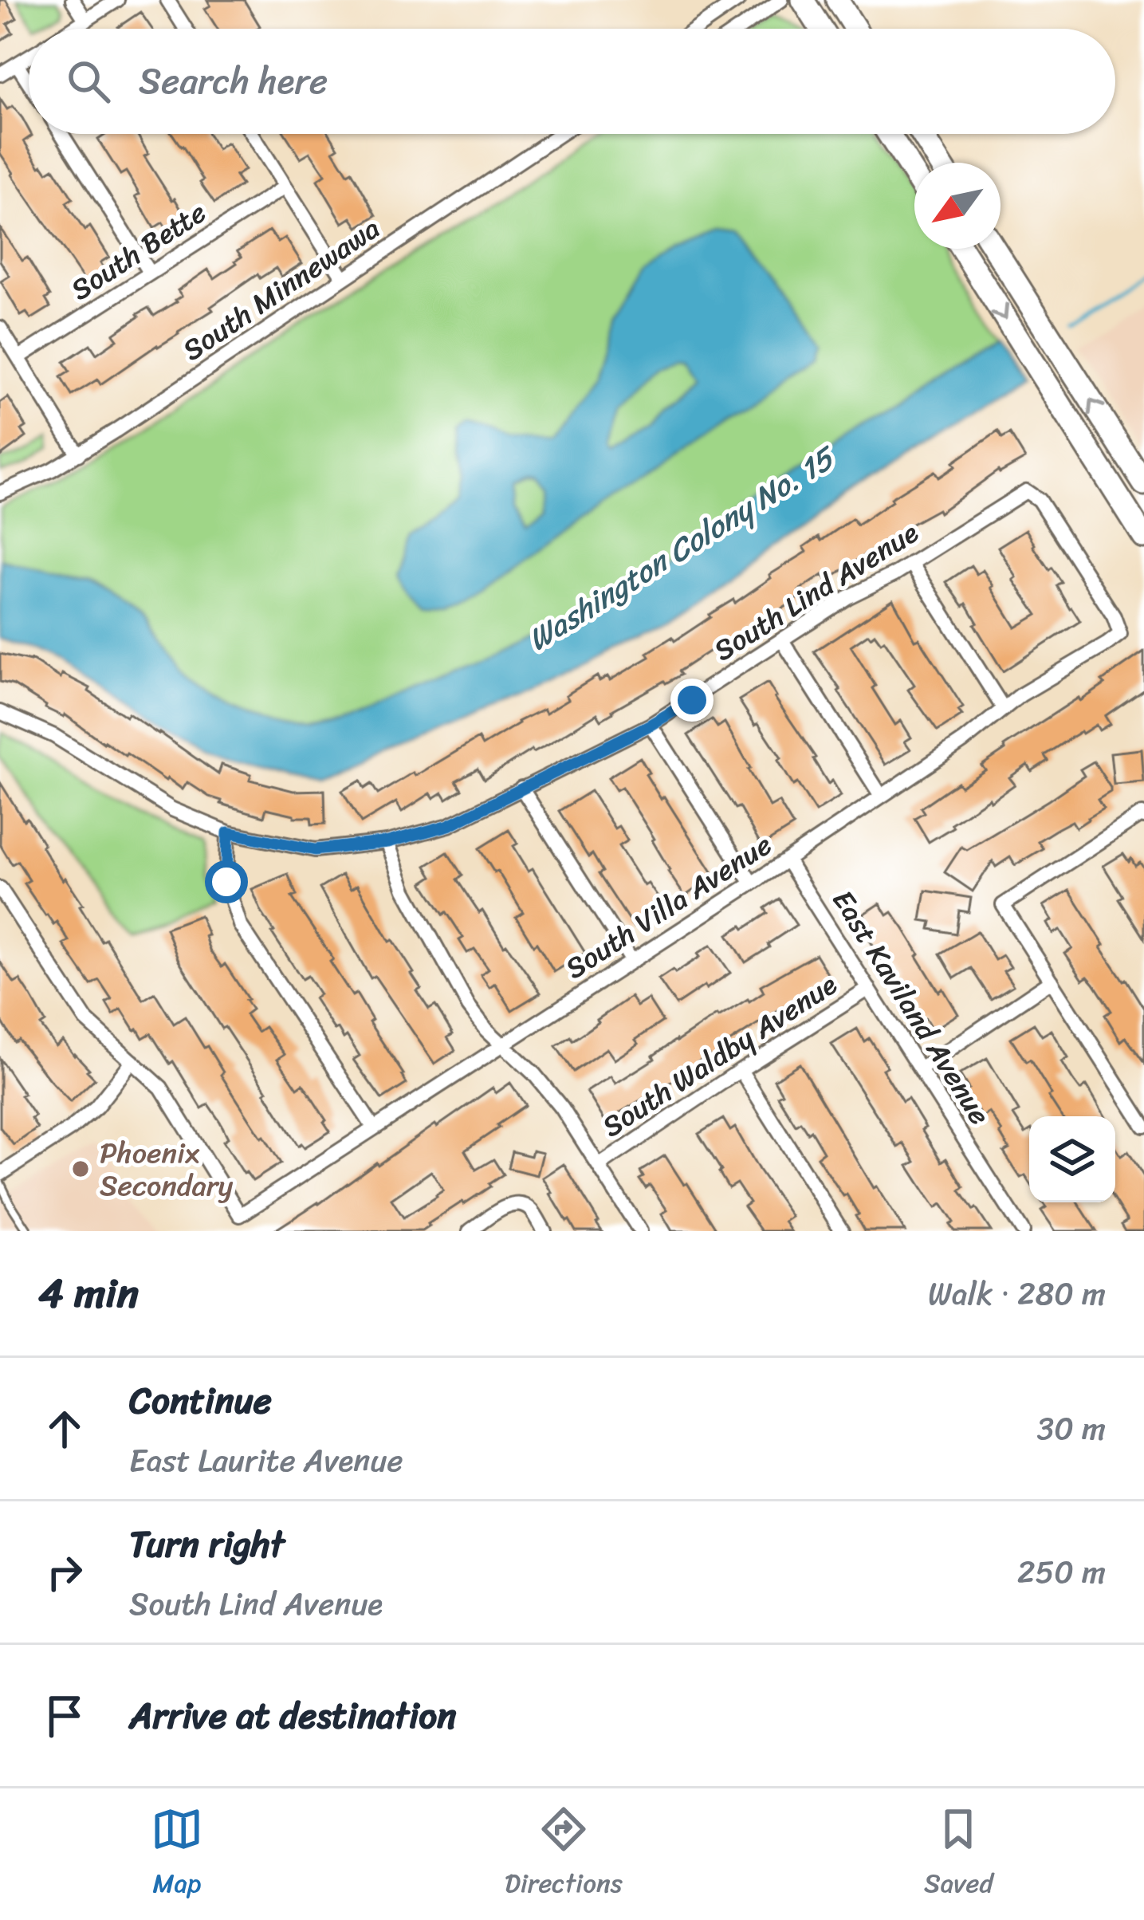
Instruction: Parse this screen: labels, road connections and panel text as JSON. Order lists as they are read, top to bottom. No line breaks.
{"streets":{"street":["South Bette","South Minnewawa","South Lind Avenue","South Villa Avenue","East Kaviland Avenue","South Waldby Avenue"]},"crossings":[["South Lind Avenue","South Villa Avenue"],["South Villa Avenue","East Kaviland Avenue"],["East Kaviland Avenue","South Waldby Avenue"]],"water":["Washington Colony No. 15"],"places":["Phoenix Secondary"],"north":"bottom left","page":{"search":"Search here","heading":["4 min","Walk · 280 m"],"list":[["Continue","East Laurite Avenue","30 m"],["Turn right","South Lind Avenue","250 m"],"Arrive at destination"],"nav":["Map","Directions","Saved"]}}
